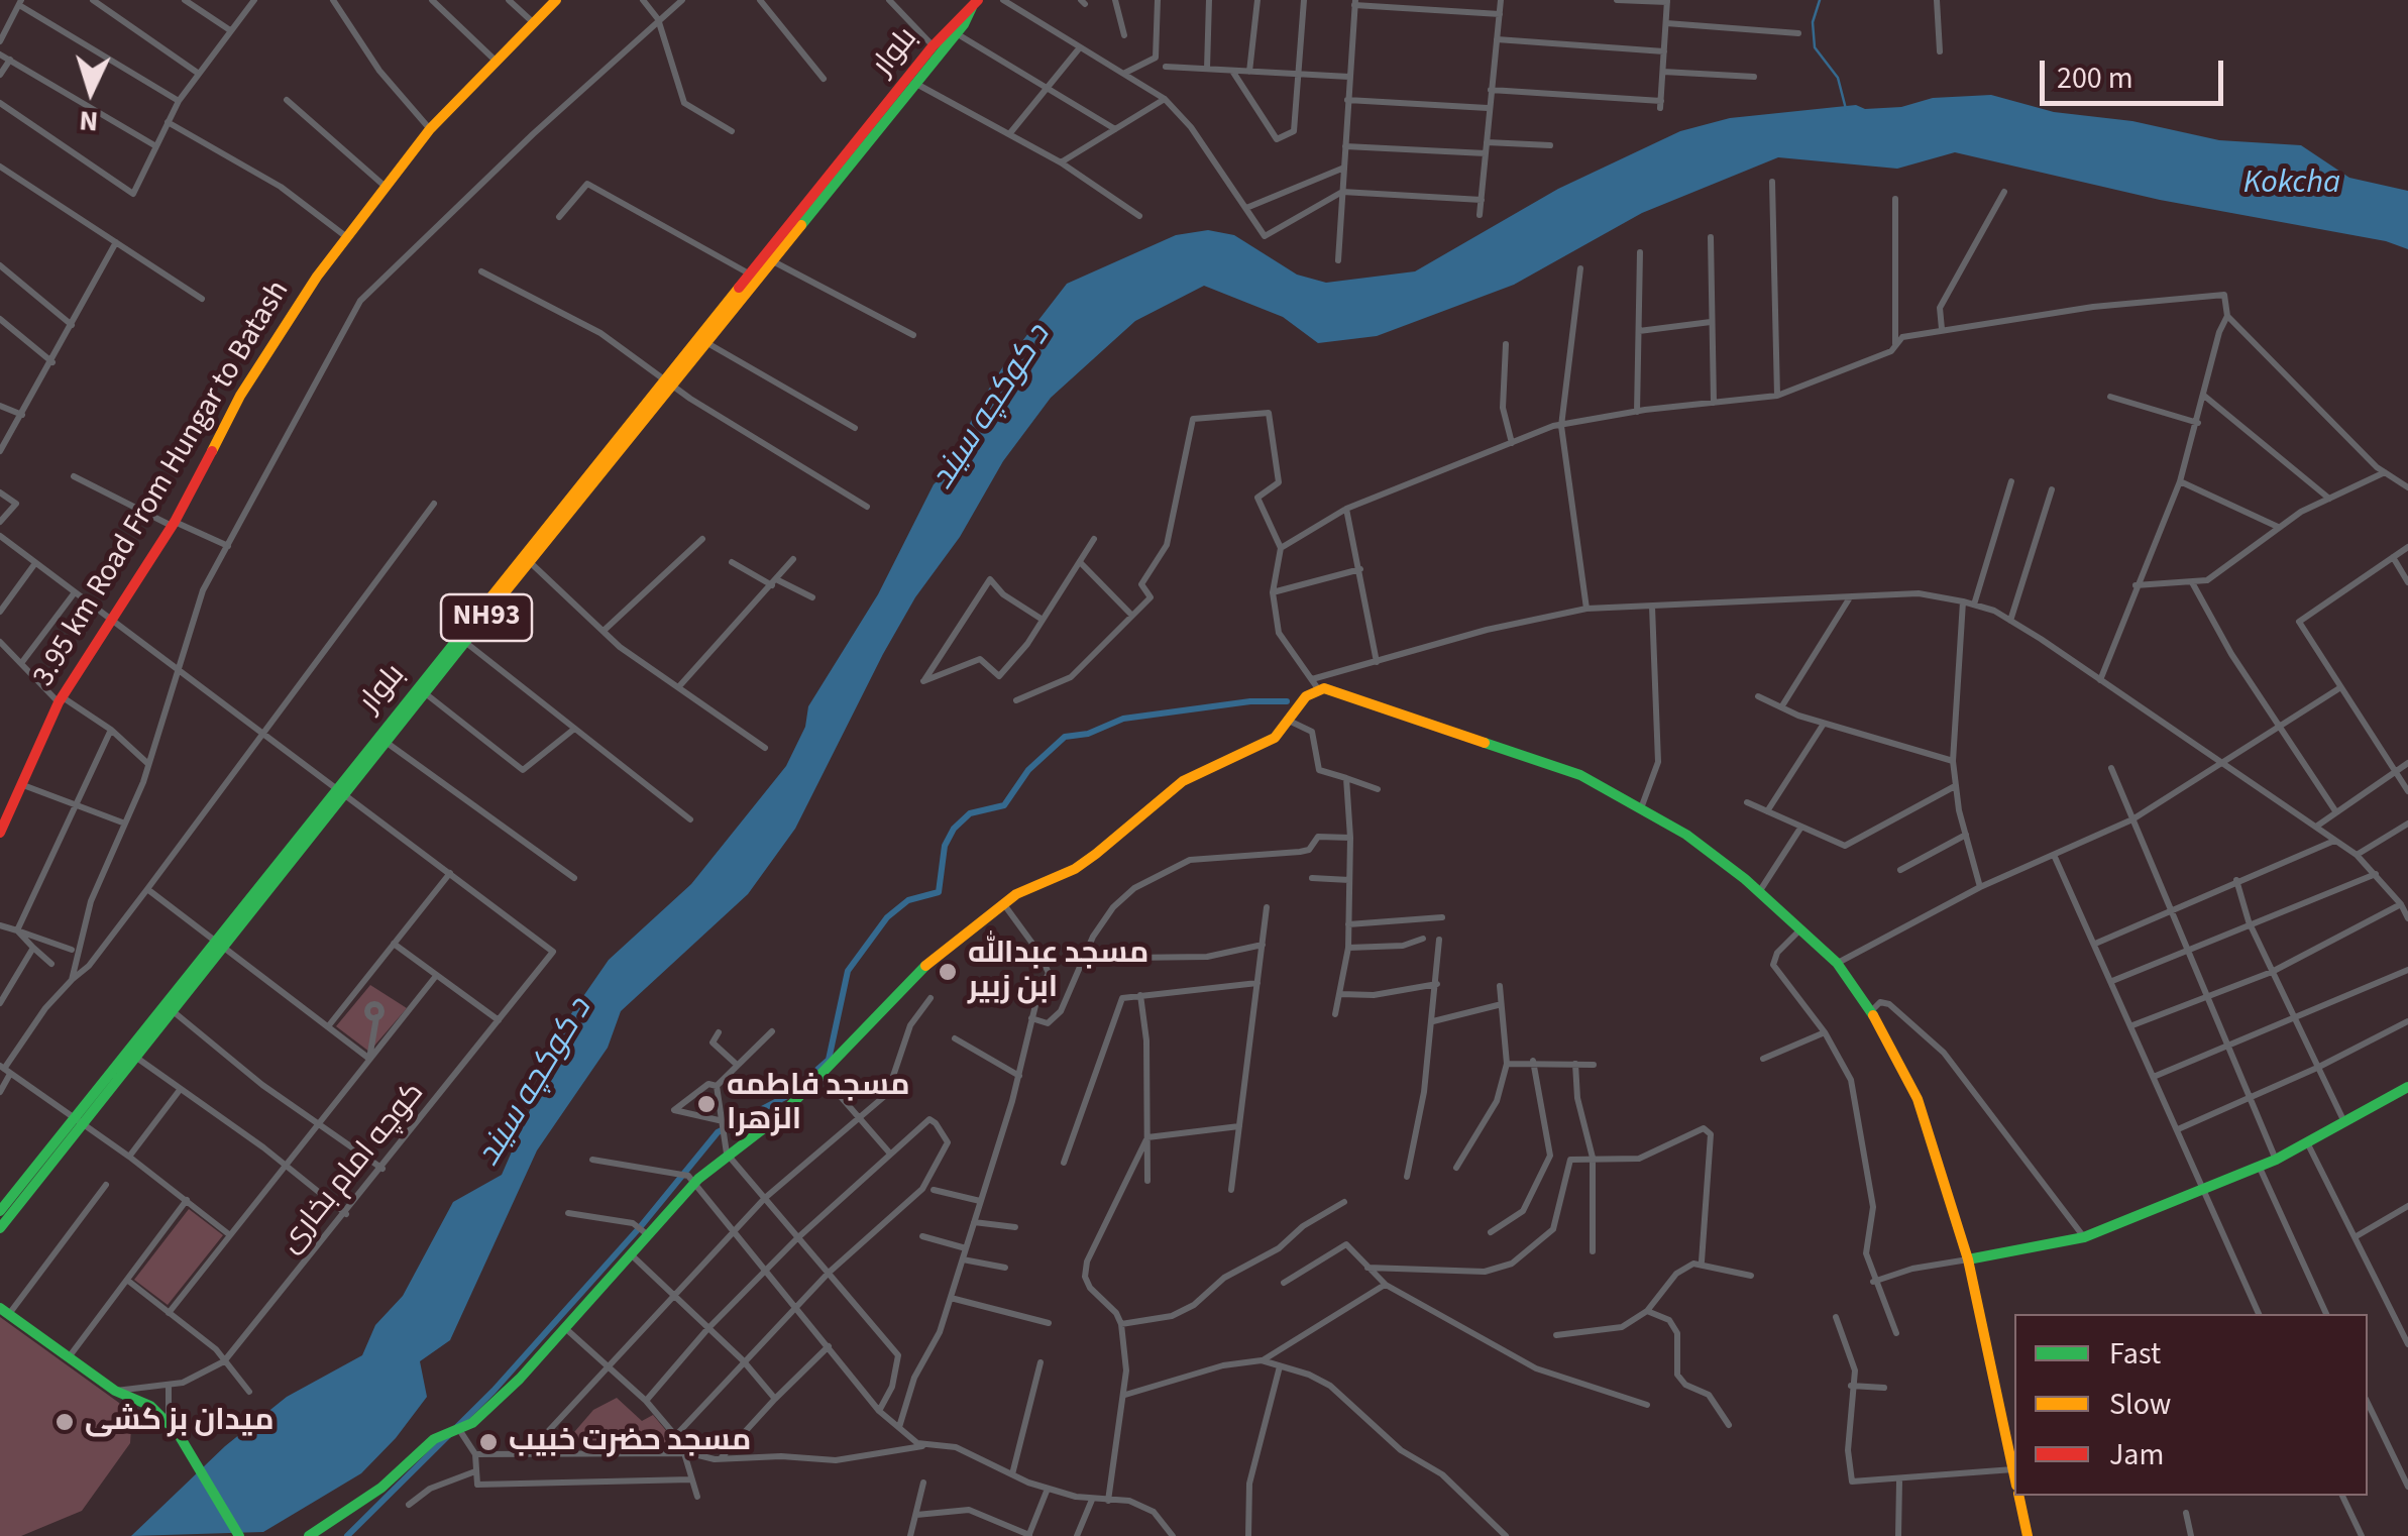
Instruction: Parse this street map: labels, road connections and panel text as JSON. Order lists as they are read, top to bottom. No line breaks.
{"streets":{"street":["بلوار","3.95 km Road From Hungar to Batash","NH93","کوچه امام بخاری"]},"water":["Kokcha","د کوکچه سیند"],"places":["مسجد عبدالله ابن زبیر","مسجد فاطمه الزهرا","میدان بز کشی","مسجد حضرت خبیب"],"legend":["Fast","Slow","Jam"],"scale_bar":"200 m","north":"bottom"}
